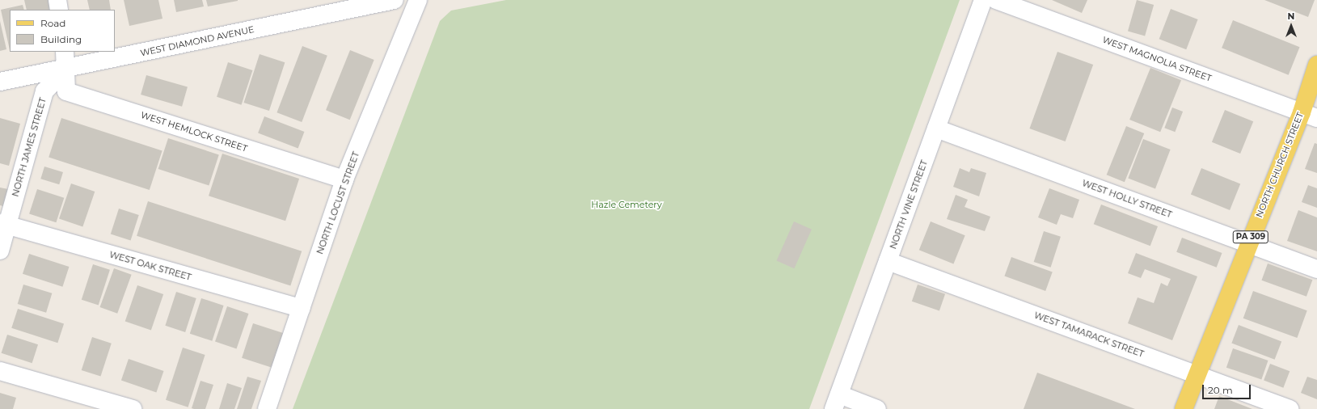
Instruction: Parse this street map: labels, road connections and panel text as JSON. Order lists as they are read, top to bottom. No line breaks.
{"streets":{"main road":["NORTH CHURCH STREET","PA 309"],"street":["WEST DIAMOND AVENUE","WEST MAGNOLIA STREET","WEST HEMLOCK STREET","NORTH JAMES STREET","WEST HOLLY STREET","NORTH LOCUST STREET","NORTH VINE STREET","WEST OAK STREET","WEST TAMARACK STREET"]},"crossings":[["WEST DIAMOND AVENUE","WEST HEMLOCK STREET"],["WEST DIAMOND AVENUE","NORTH JAMES STREET"],["WEST MAGNOLIA STREET","NORTH CHURCH STREET"],["WEST HEMLOCK STREET","NORTH JAMES STREET"],["WEST HEMLOCK STREET","NORTH LOCUST STREET"],["NORTH JAMES STREET","WEST OAK STREET"],["NORTH CHURCH STREET","WEST HOLLY STREET"],["NORTH CHURCH STREET","WEST TAMARACK STREET"],["WEST HOLLY STREET","NORTH VINE STREET"],["NORTH LOCUST STREET","WEST OAK STREET"],["NORTH VINE STREET","WEST TAMARACK STREET"]],"parks":["Hazle Cemetery"],"legend":["Road","Building"],"scale_bar":"20 m","north":"top"}
